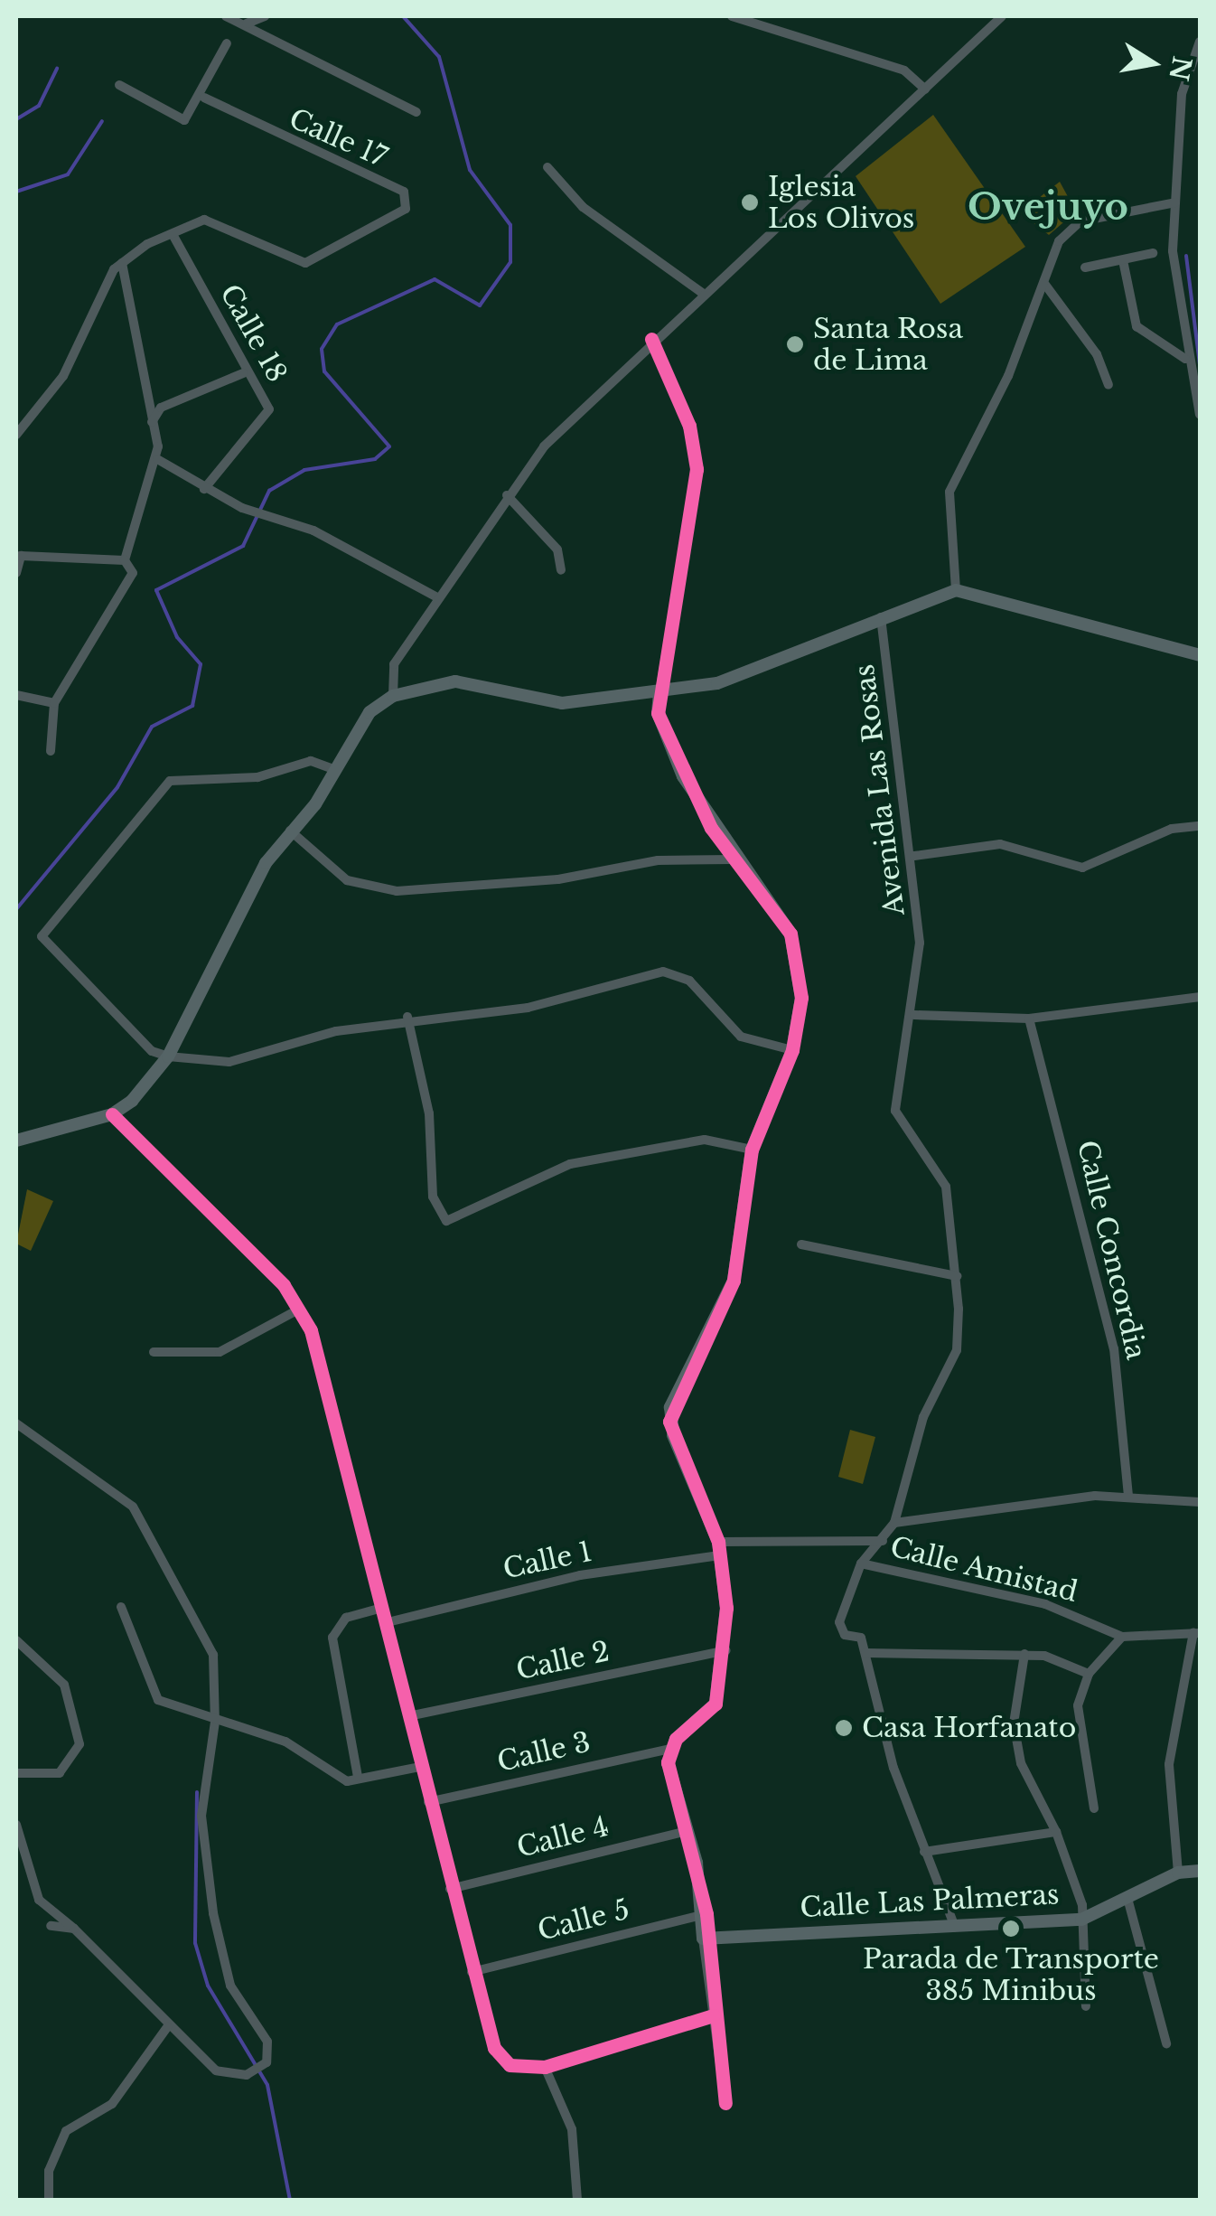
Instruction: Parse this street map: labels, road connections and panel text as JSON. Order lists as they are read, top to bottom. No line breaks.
{"streets":{"street":["Calle 17","Calle 18","Avenida Las Rosas","Calle Concordia","Calle 1","Calle Amistad","Calle 2","Calle 3","Calle 4","Calle Las Palmeras","Calle 5"]},"crossings":[["Calle 17","Calle 18"],["Avenida Las Rosas","Calle 1"],["Avenida Las Rosas","Calle Amistad"]],"districts":["Ovejuyo"],"places":["Iglesia Los Olivos","Santa Rosa de Lima","Casa Horfanato","Parada de Transporte 385 Minibus"],"north":"right"}
